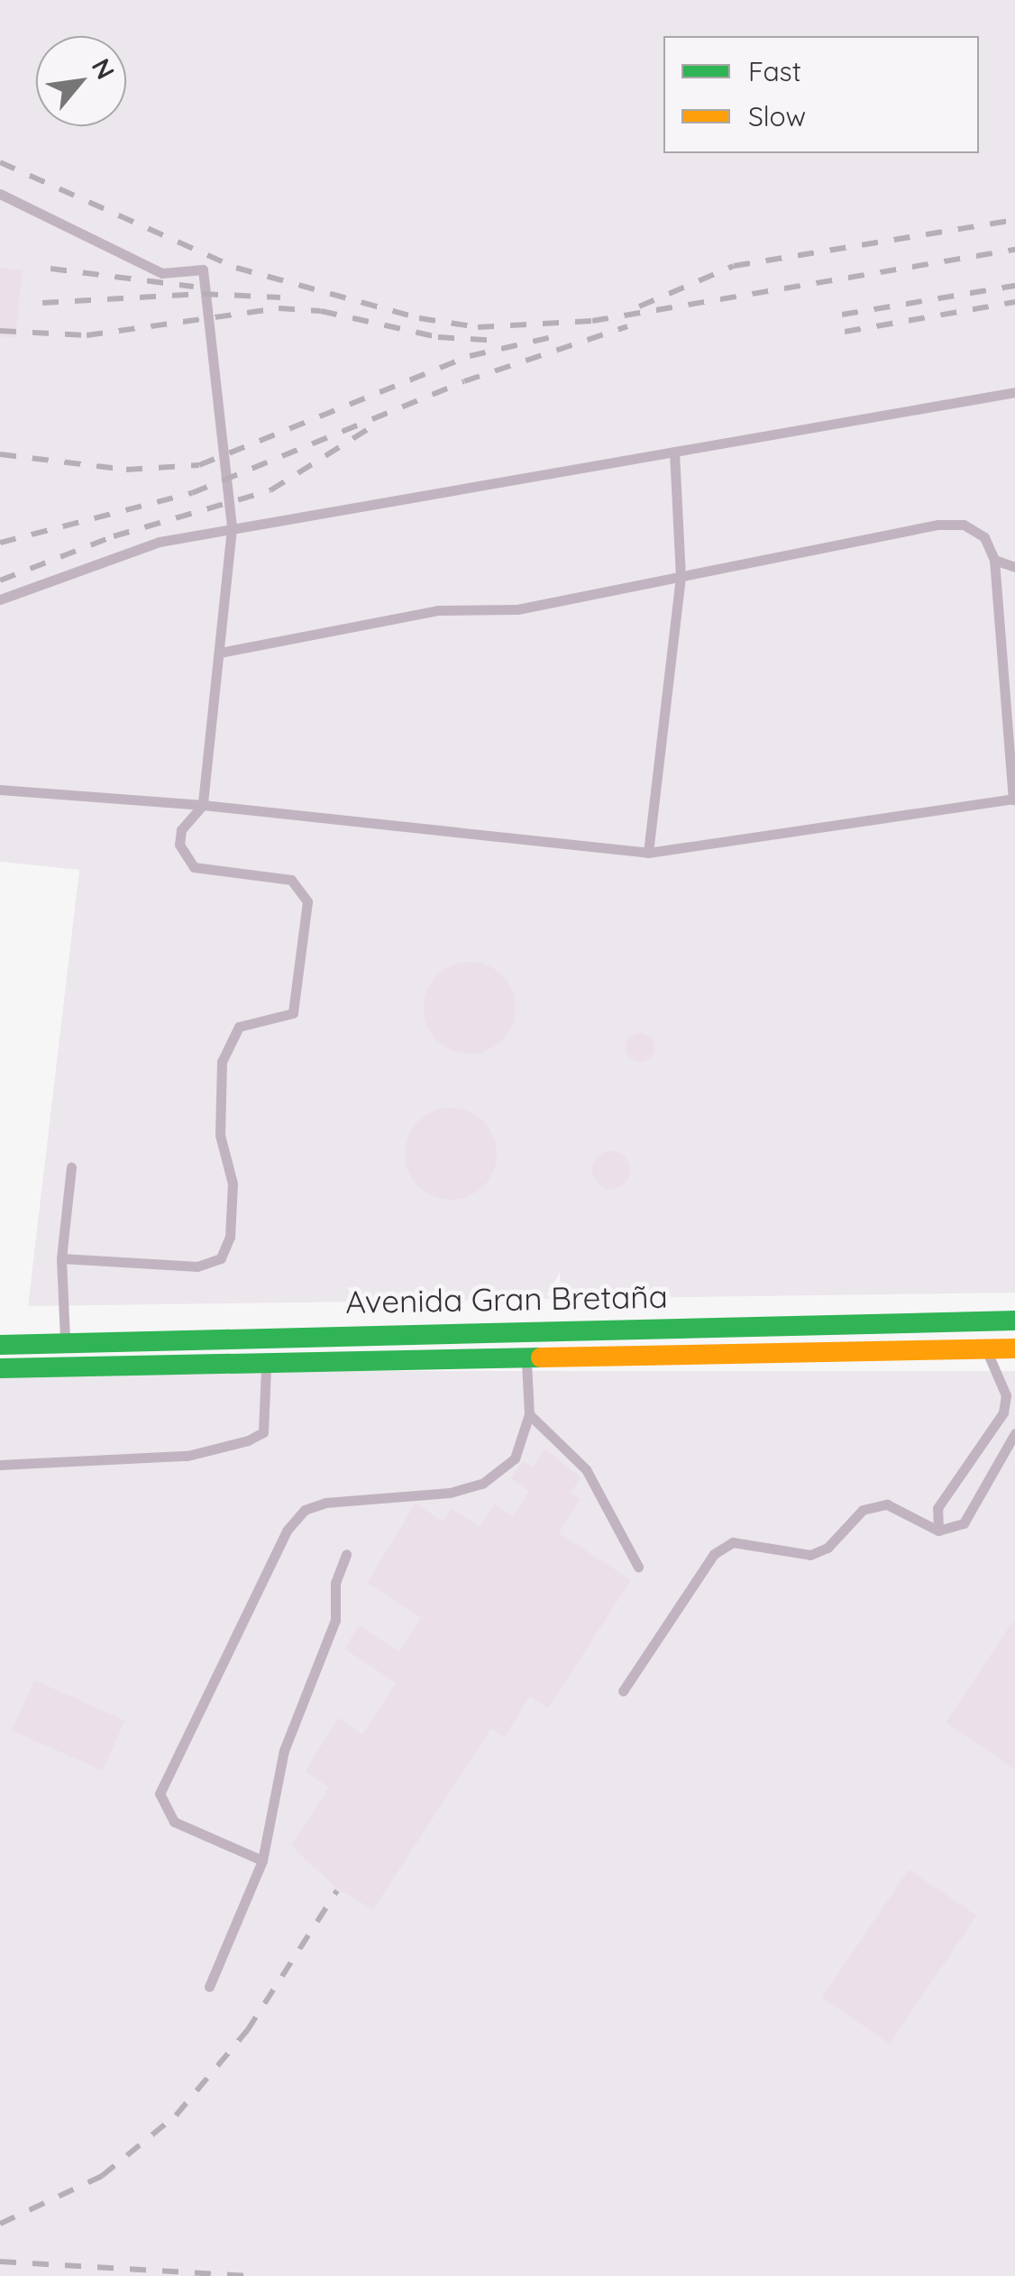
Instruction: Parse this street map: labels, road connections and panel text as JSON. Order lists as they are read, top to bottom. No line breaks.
{"streets":{"main road":["Avenida Gran Bretaña"]},"legend":["Fast","Slow"],"north":"top right"}
